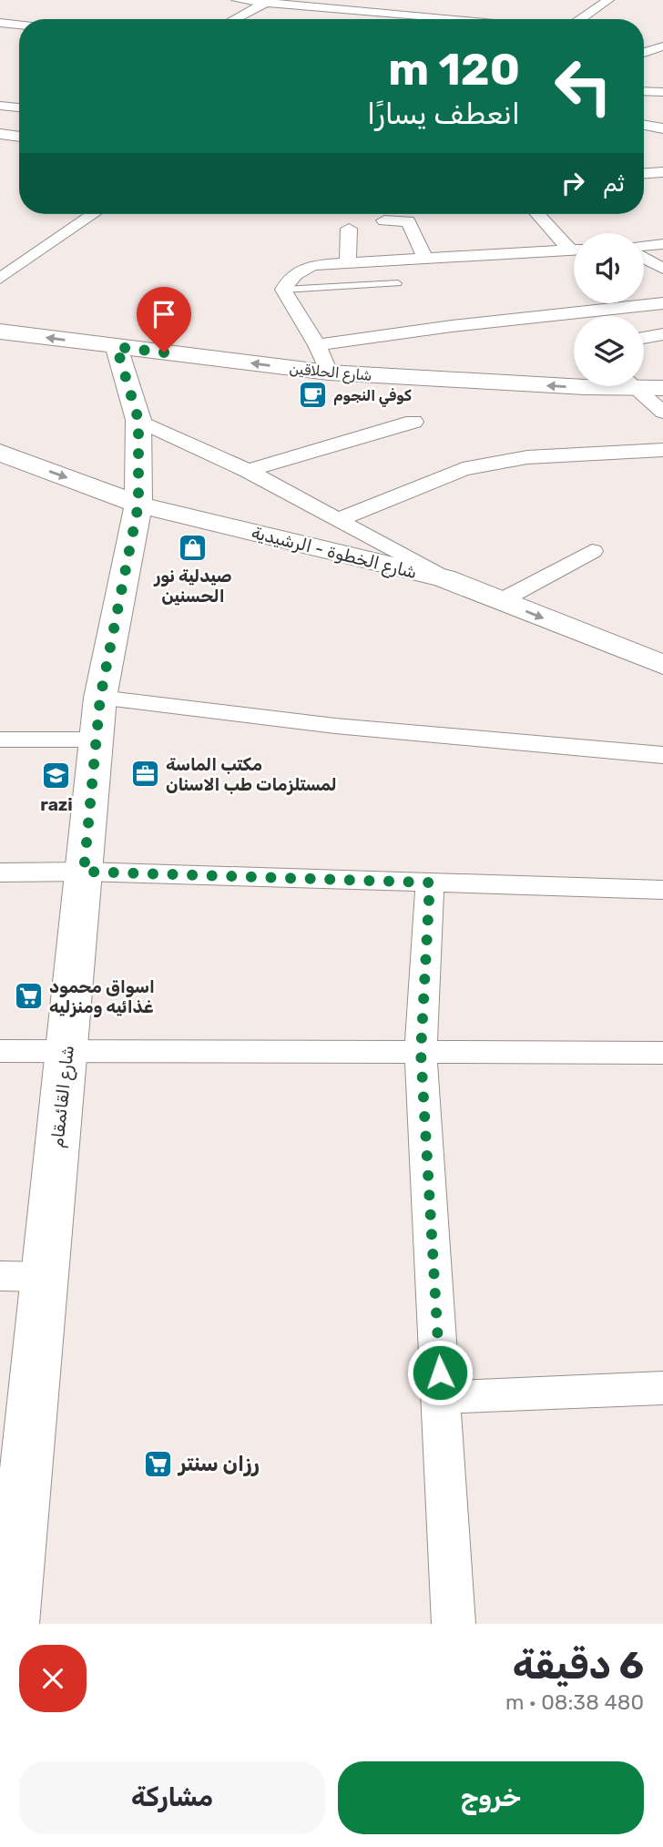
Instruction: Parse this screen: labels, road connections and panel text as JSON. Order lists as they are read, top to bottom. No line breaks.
{"streets":{"street":["شارع الحلاقين","شارع الخطوة - الرشيدية","شارع القائمقام"]},"crossings":[["شارع الحلاقين","شارع القائمقام"],["شارع الخطوة - الرشيدية","شارع القائمقام"]],"places":{"cafe":["كوفي النجوم"],"shop":["صيدلية نور الحسنين"],"office":["مكتب الماسة لمستلزمات طب الاسنان"],"school or university":["razi"],"supermarket":["اسواق محمود غذائيه ومنزليه","رزان سنتر"]},"page":{"turn":["120 m","انعطف يسارًا"],"then":"ثم","heading":["6 دقيقة","480 m · 08:38"],"buttons":["خروج","مشاركة"]}}
